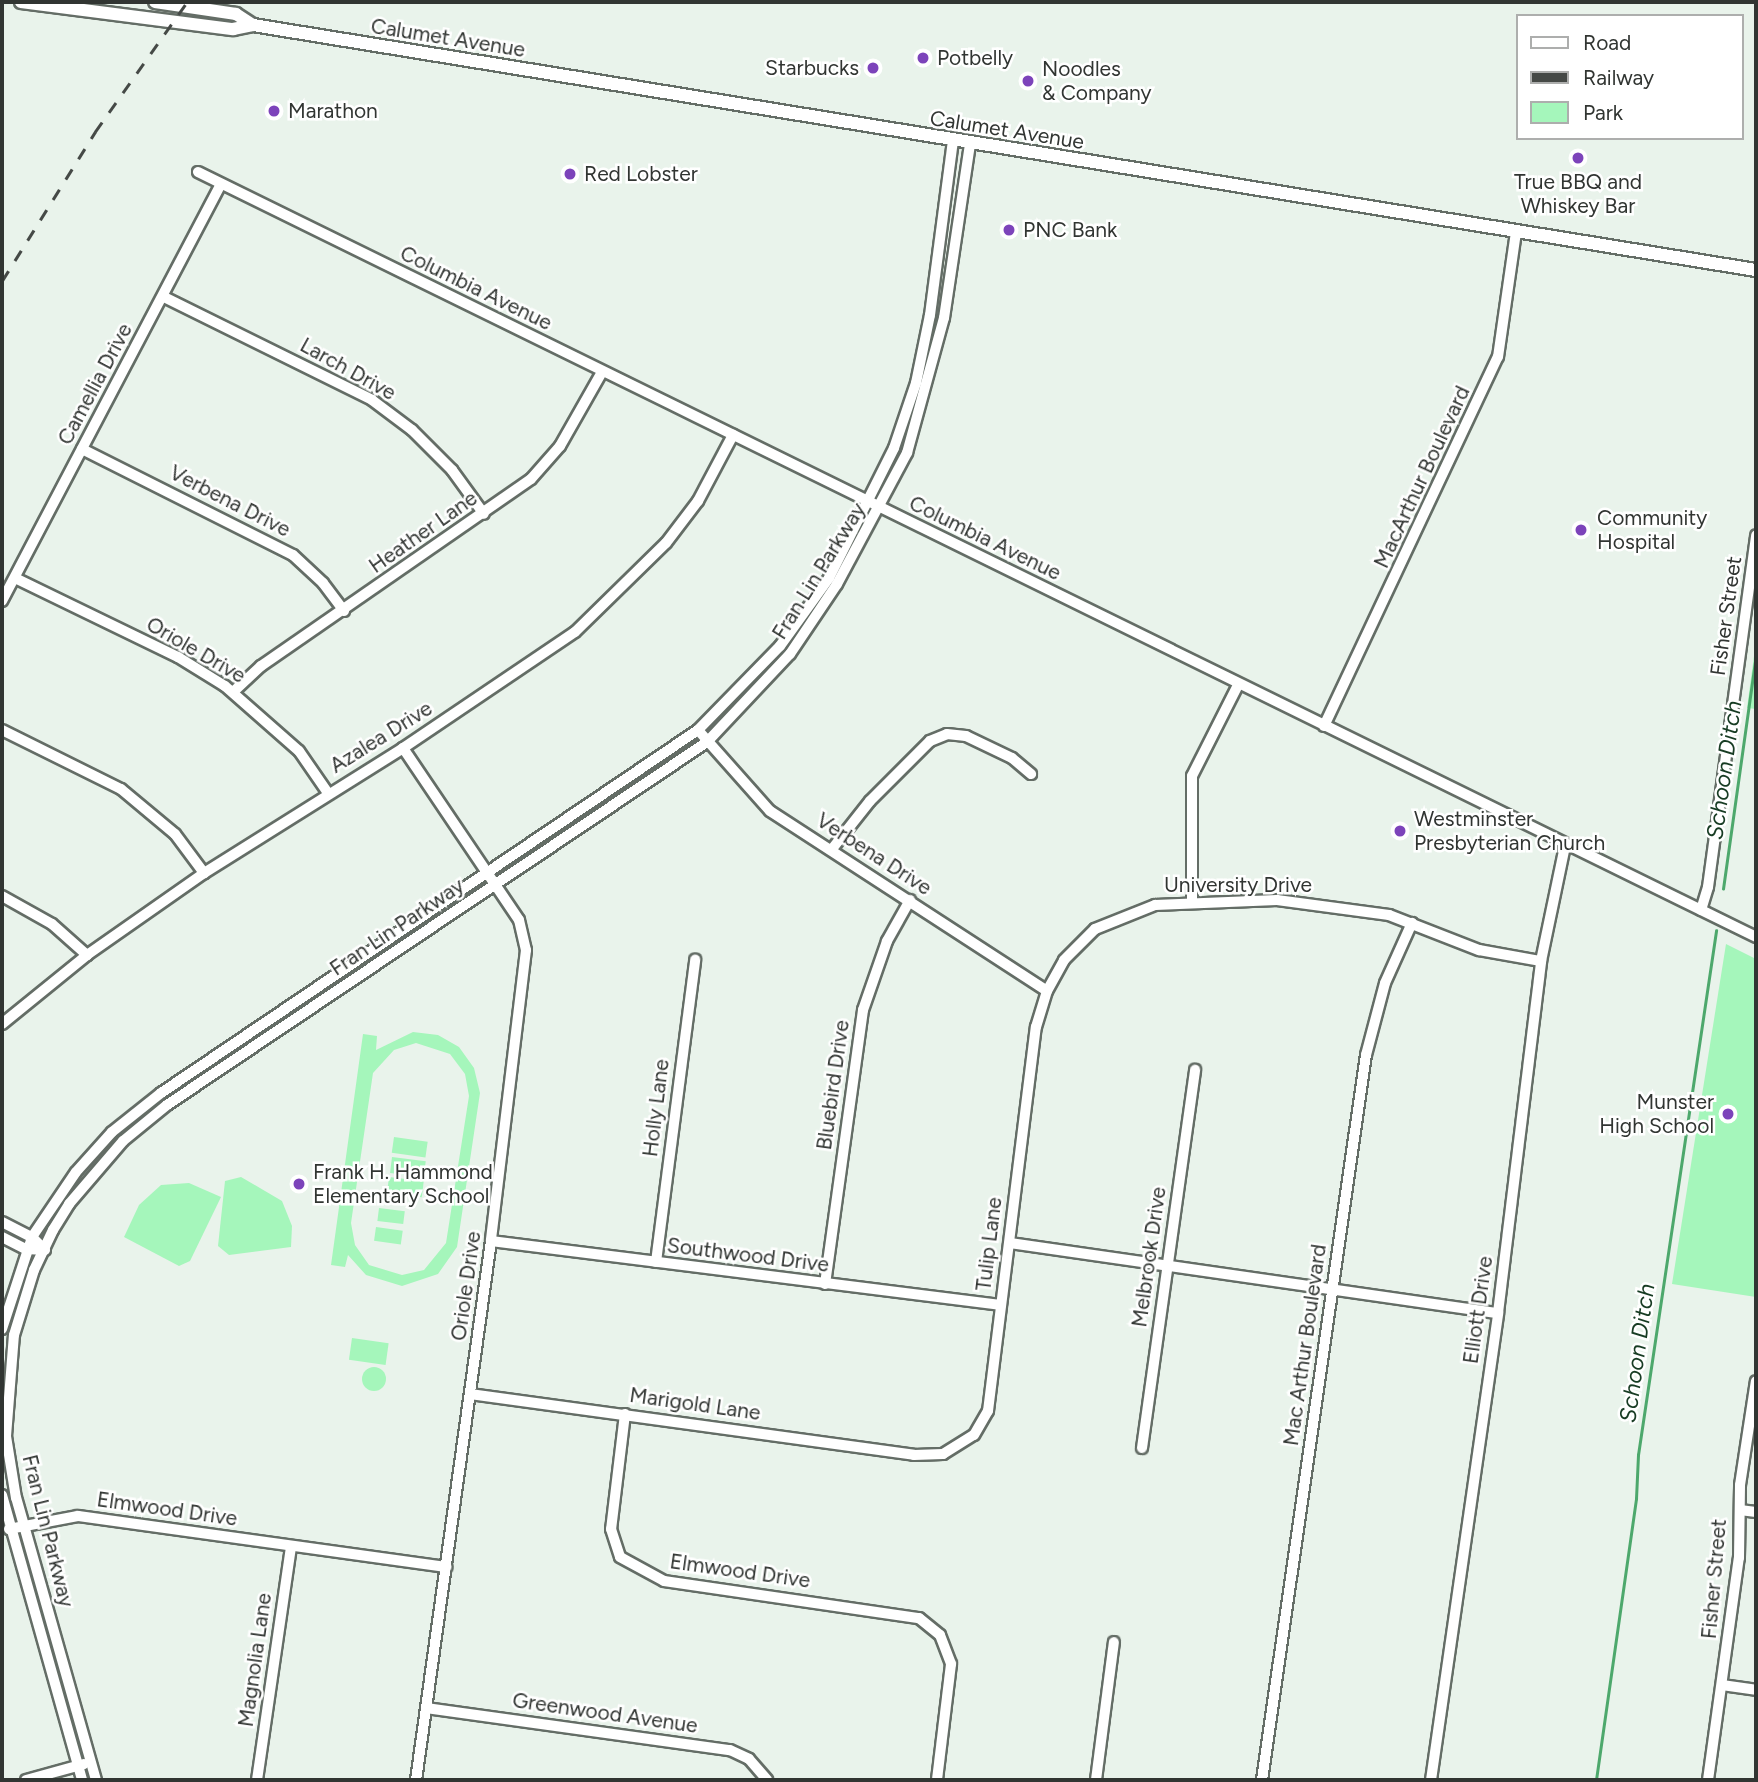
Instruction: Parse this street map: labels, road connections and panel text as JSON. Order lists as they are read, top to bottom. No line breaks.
{"streets":{"main road":["Calumet Avenue"],"street":["Columbia Avenue","Larch Drive","Camellia Drive","MacArthur Boulevard","Verbena Drive","Heather Lane","Fran Lin Parkway","Fisher Street","Oriole Drive","Azalea Drive","University Drive","Bluebird Drive","Holly Lane","Tulip Lane","Southwood Drive","Melbrook Drive","Elliott Drive","Mac Arthur Boulevard","Marigold Lane","Elmwood Drive","Magnolia Lane","Greenwood Avenue"]},"crossings":[["Calumet Avenue","MacArthur Boulevard"],["Calumet Avenue","Fran Lin Parkway"],["Columbia Avenue","Camellia Drive"],["Columbia Avenue","MacArthur Boulevard"],["Columbia Avenue","Heather Lane"],["Columbia Avenue","Fran Lin Parkway"],["Columbia Avenue","Fisher Street"],["Columbia Avenue","Azalea Drive"],["Columbia Avenue","Elliott Drive"],["Larch Drive","Camellia Drive"],["Larch Drive","Heather Lane"],["Camellia Drive","Verbena Drive"],["Camellia Drive","Oriole Drive"],["Verbena Drive","Heather Lane"],["Verbena Drive","Fran Lin Parkway"],["Verbena Drive","University Drive"],["Verbena Drive","Bluebird Drive"],["Verbena Drive","Tulip Lane"],["Heather Lane","Oriole Drive"],["Fran Lin Parkway","Oriole Drive"],["Fran Lin Parkway","Elmwood Drive"],["Oriole Drive","Azalea Drive"],["Oriole Drive","Southwood Drive"],["Oriole Drive","Marigold Lane"],["Oriole Drive","Elmwood Drive"],["Oriole Drive","Greenwood Avenue"],["University Drive","Tulip Lane"],["University Drive","Elliott Drive"],["University Drive","Mac Arthur Boulevard"],["Bluebird Drive","Southwood Drive"],["Holly Lane","Southwood Drive"],["Tulip Lane","Southwood Drive"],["Tulip Lane","Marigold Lane"],["Marigold Lane","Elmwood Drive"],["Elmwood Drive","Magnolia Lane"]],"water":["Schoon Ditch"],"places":["Potbelly","Starbucks","Noodles & Company","Marathon","True BBQ and Whiskey Bar","Red Lobster","PNC Bank","Community Hospital","Westminster Presbyterian Church","Munster High School","Frank H. Hammond Elementary School"],"legend":["Road","Railway","Park"]}
